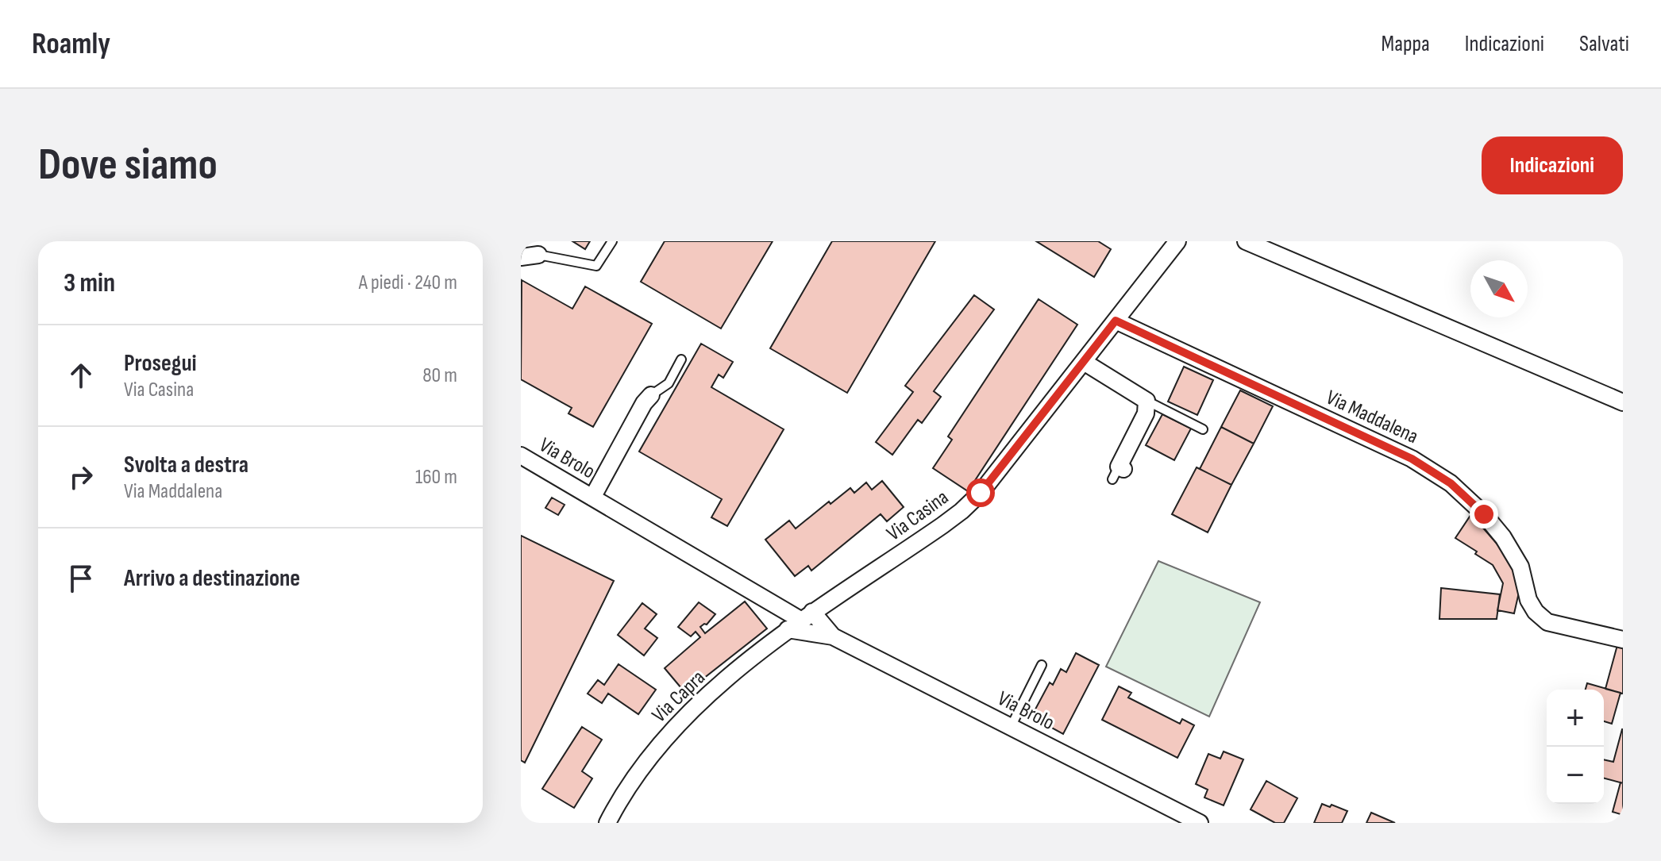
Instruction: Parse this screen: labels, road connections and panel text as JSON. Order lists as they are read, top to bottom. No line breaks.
{"streets":{"street":["Via Maddalena","Via Brolo","Via Casina","Via Capra"]},"crossings":[["Via Maddalena","Via Casina"],["Via Brolo","Via Casina"],["Via Brolo","Via Capra"],["Via Casina","Via Capra"]],"north":"bottom right","page":{"header":"Roamly","nav":["Mappa","Indicazioni","Salvati"],"buttons":"Indicazioni","title":"Dove siamo","heading":["3 min","A piedi · 240 m"],"list":[["Prosegui","Via Casina","80 m"],["Svolta a destra","Via Maddalena","160 m"],"Arrivo a destinazione"],"map_buttons":["+","−"]}}
